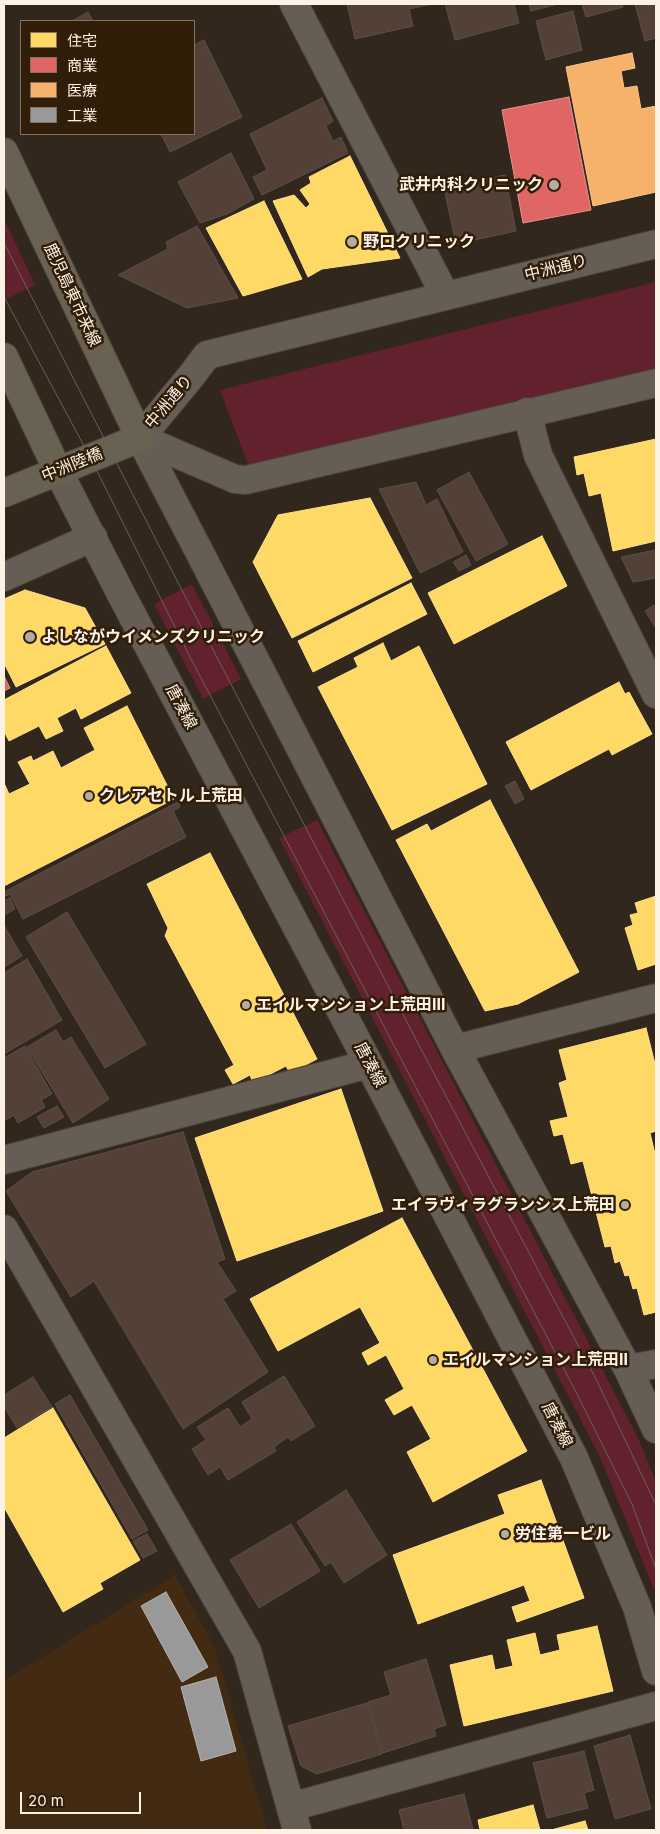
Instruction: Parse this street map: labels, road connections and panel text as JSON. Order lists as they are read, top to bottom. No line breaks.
{"streets":{"main road":["鹿児島東市来線","中洲陸橋"],"street":["中洲通り","唐湊線"]},"crossings":[["中洲通り","鹿児島東市来線"],["中洲通り","中洲陸橋"],["鹿児島東市来線","中洲陸橋"],["中洲陸橋","唐湊線"]],"places":["武井内科クリニック","野口クリニック","よしながウイメンズクリニック","クレアセトル上荒田","エイルマンション上荒田Ⅲ","エイラヴィラグランシス上荒田","エイルマンション上荒田Ⅱ","労住第一ビル"],"legend":["住宅","商業","医療","工業"],"scale_bar":"20 m"}
